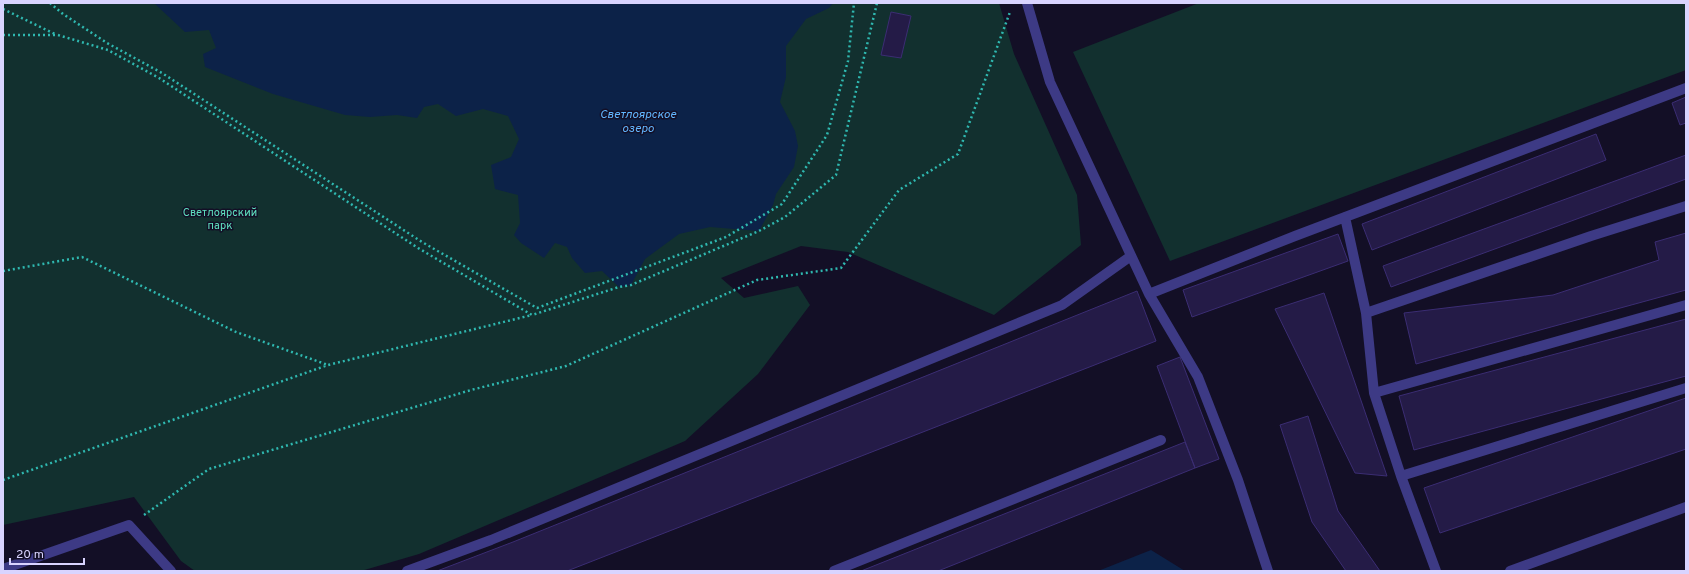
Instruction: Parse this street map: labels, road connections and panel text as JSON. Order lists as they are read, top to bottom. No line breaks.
{"water":["Светлоярское озеро"],"parks":["Светлоярский парк"],"scale_bar":"20 m"}
